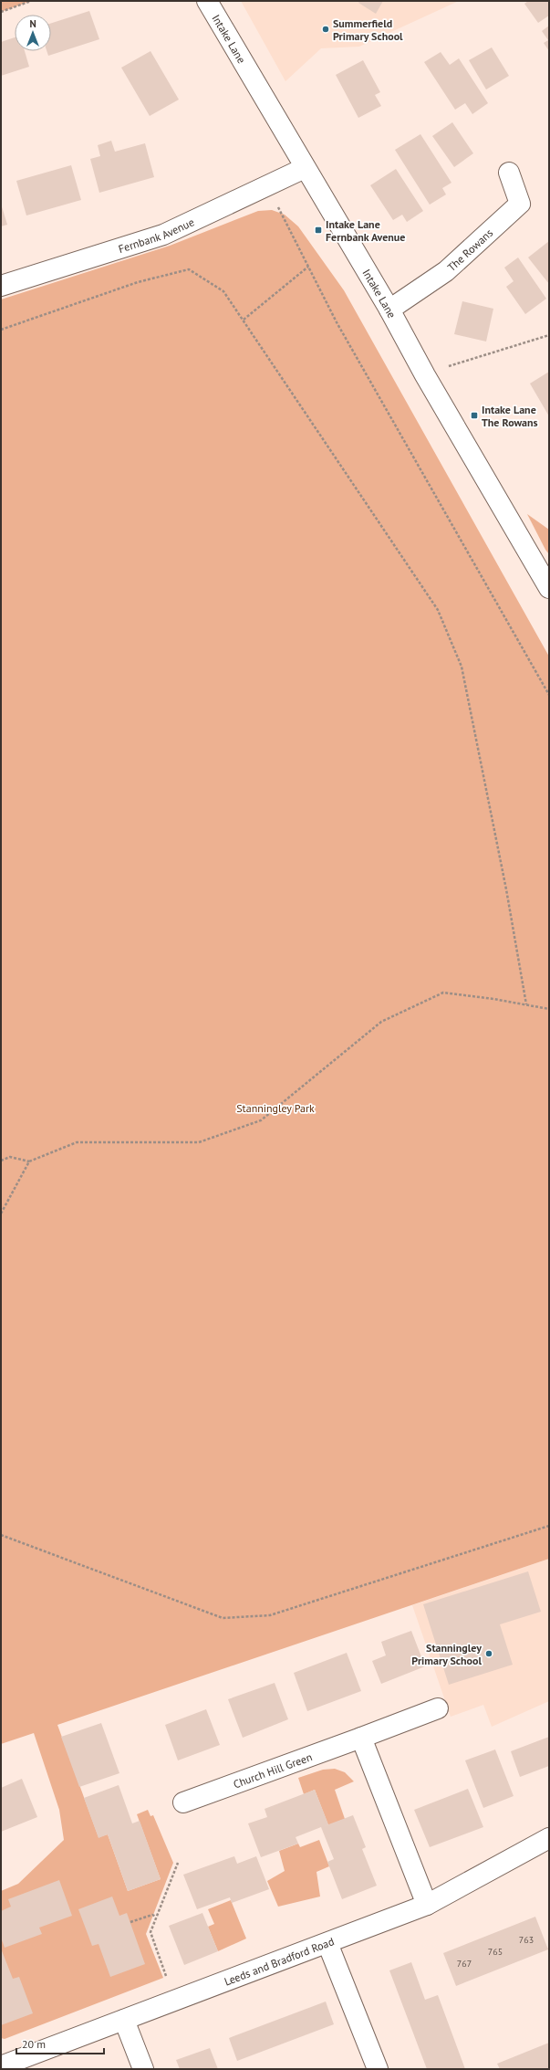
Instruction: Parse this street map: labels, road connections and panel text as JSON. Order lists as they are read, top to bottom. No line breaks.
{"streets":{"street":["Intake Lane","Fernbank Avenue","The Rowans","Church Hill Green","Leeds and Bradford Road"]},"crossings":[["Intake Lane","Fernbank Avenue"],["Intake Lane","The Rowans"]],"parks":["Stanningley Park"],"places":{"other":["Summerfield Primary School","Stanningley Primary School"],"transit":["Intake Lane Fernbank Avenue","Intake Lane The Rowans"]},"house_numbers":["763","765","767"],"scale_bar":"20 m","north":"top"}
